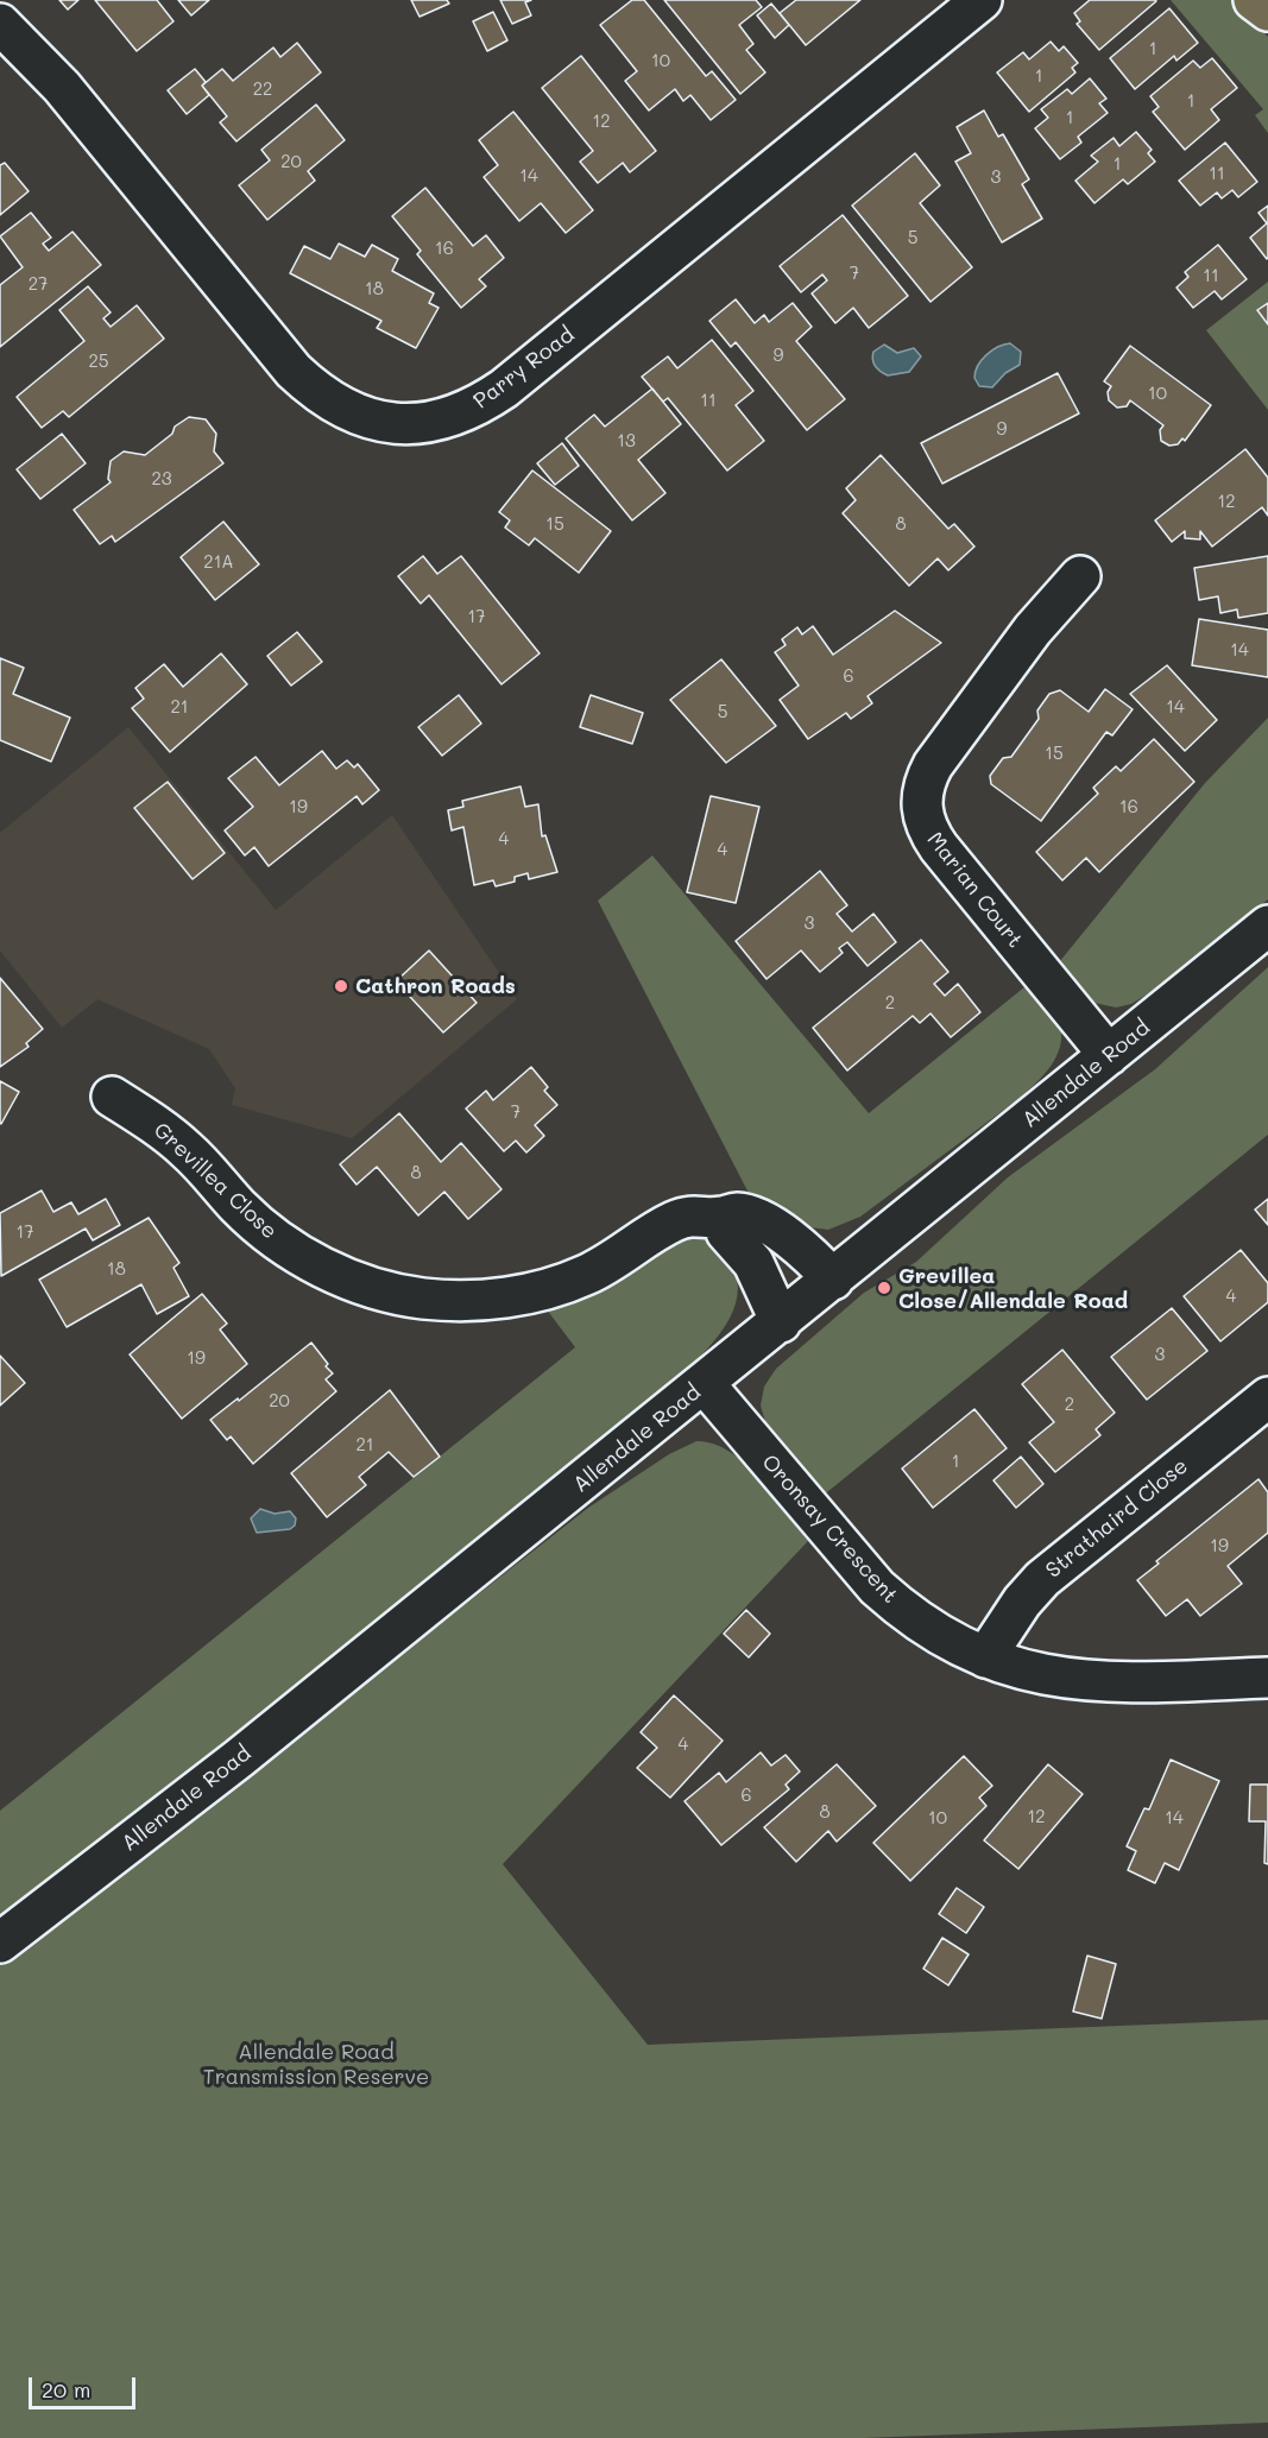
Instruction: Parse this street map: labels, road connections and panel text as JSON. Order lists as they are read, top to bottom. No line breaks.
{"streets":{"street":["Parry Road","Marian Court","Allendale Road","Grevillea Close","Strathaird Close","Oronsay Crescent"]},"crossings":[["Marian Court","Allendale Road"],["Allendale Road","Grevillea Close"],["Allendale Road","Oronsay Crescent"],["Strathaird Close","Oronsay Crescent"]],"parks":["Allendale Road Transmission Reserve"],"places":["Cathron Roads","Grevillea Close/Allendale Road"],"house_numbers":["1","10","1","22","1","1","12","20","1","11","14","3","5","16","7","11","27","18","9","25","10","11","9","13","23","12","15","8","21A","17","14","6","21","14","5","15","19","16","4","4","3","2","7","8","17","18","4","3","19","20","2","21","1","19","4","6","8","12","10","14"],"scale_bar":"20 m"}
